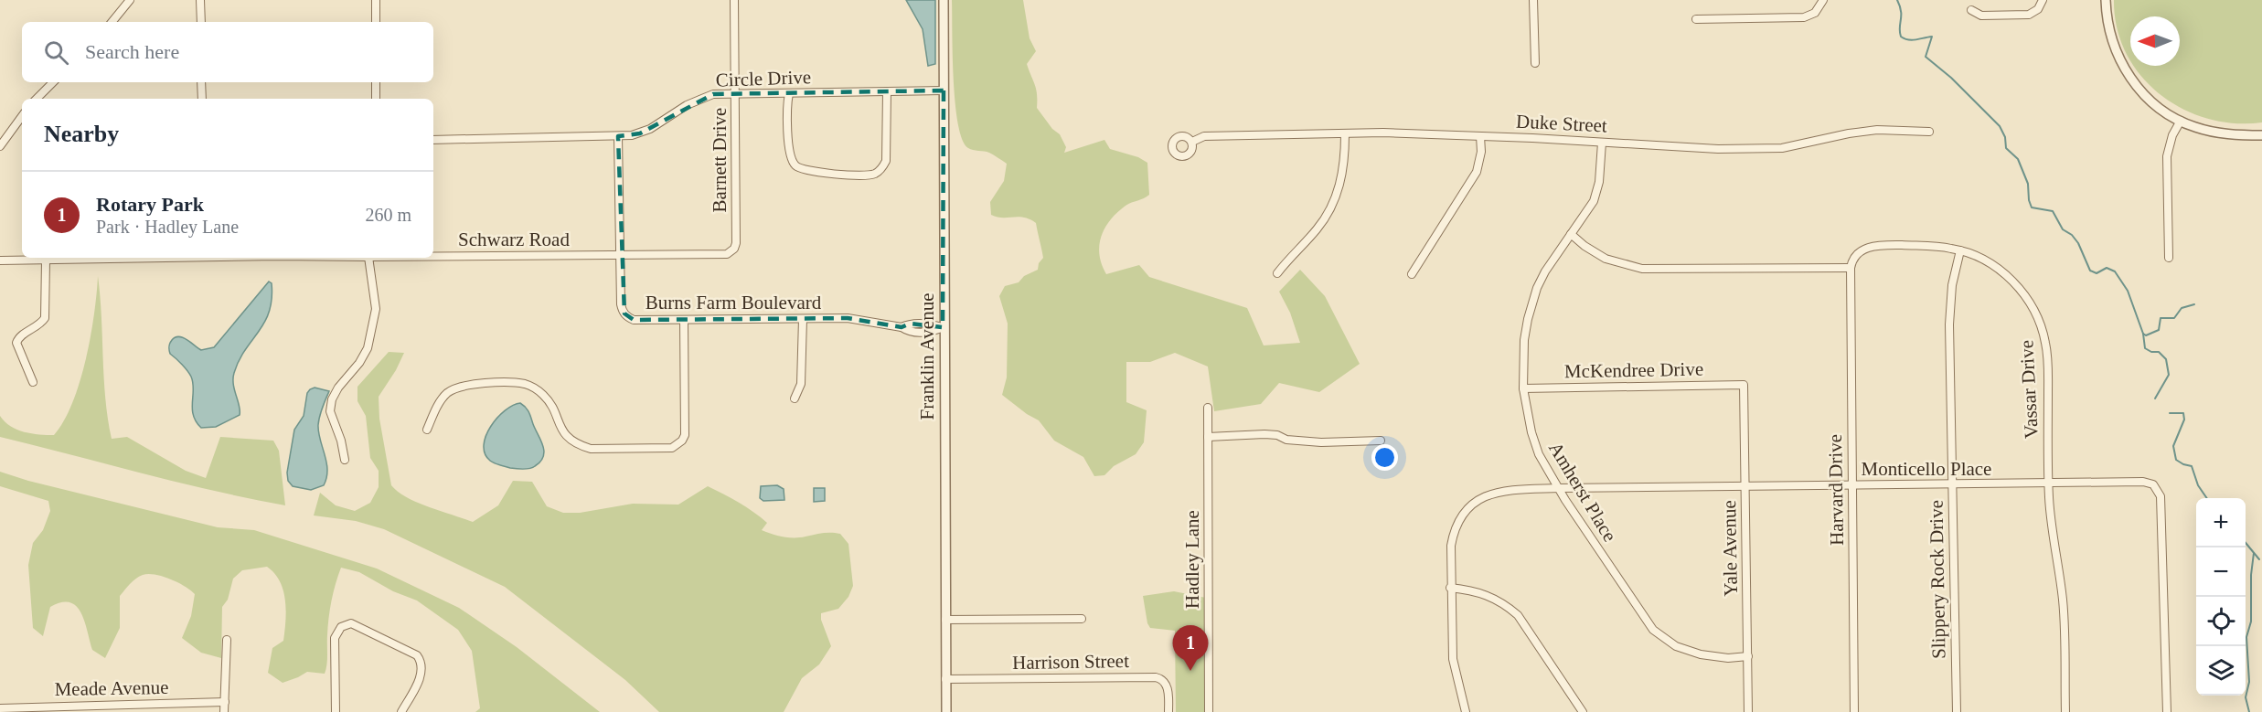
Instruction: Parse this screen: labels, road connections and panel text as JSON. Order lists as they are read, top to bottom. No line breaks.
{"streets":{"street":["Circle Drive","Duke Street","Barnett Drive","Schwarz Road","Burns Farm Boulevard","Franklin Avenue","McKendree Drive","Vassar Drive","Monticello Place","Harvard Drive","Amherst Place","Yale Avenue","Hadley Lane","Slippery Rock Drive","Harrison Street","Meade Avenue"]},"crossings":[["Circle Drive","Barnett Drive"],["Circle Drive","Franklin Avenue"],["Duke Street","Amherst Place"],["Barnett Drive","Schwarz Road"],["Schwarz Road","Burns Farm Boulevard"],["Burns Farm Boulevard","Franklin Avenue"],["Franklin Avenue","Harrison Street"],["McKendree Drive","Amherst Place"],["McKendree Drive","Yale Avenue"],["Vassar Drive","Monticello Place"],["Vassar Drive","Harvard Drive"],["Vassar Drive","Slippery Rock Drive"],["Monticello Place","Harvard Drive"],["Monticello Place","Amherst Place"],["Monticello Place","Yale Avenue"],["Monticello Place","Slippery Rock Drive"],["Amherst Place","Yale Avenue"]],"north":"left","page":{"search":"Search here","heading":"Nearby","list":[{"mark":"1","name":"Rotary Park","note":"Park · Hadley Lane","value":"260 m"}],"map_buttons":["+","−"],"pins":"1"}}
